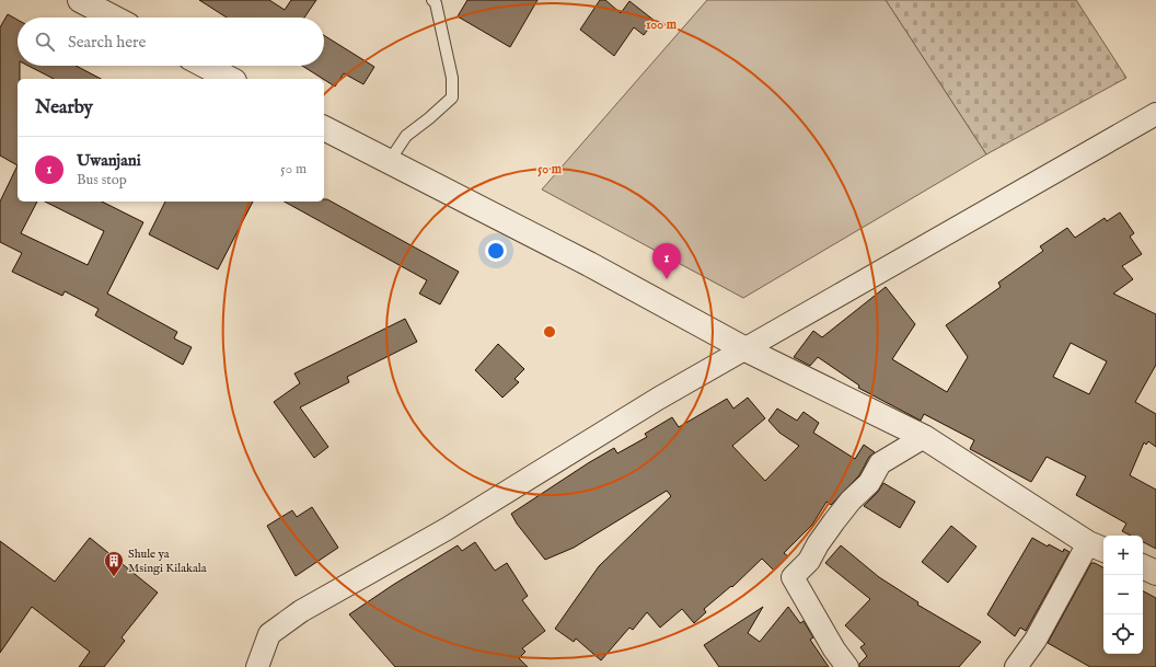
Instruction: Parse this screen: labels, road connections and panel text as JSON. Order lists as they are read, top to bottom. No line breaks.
{"places":{"building":["Shule ya Msingi Kilakala"]},"page":{"search":"Search here","heading":"Nearby","list":[{"mark":"1","name":"Uwanjani","note":"Bus stop","value":"50 m"}],"pins":"1","map_buttons":["+","−"]},"rings":["100 m","50 m"]}
